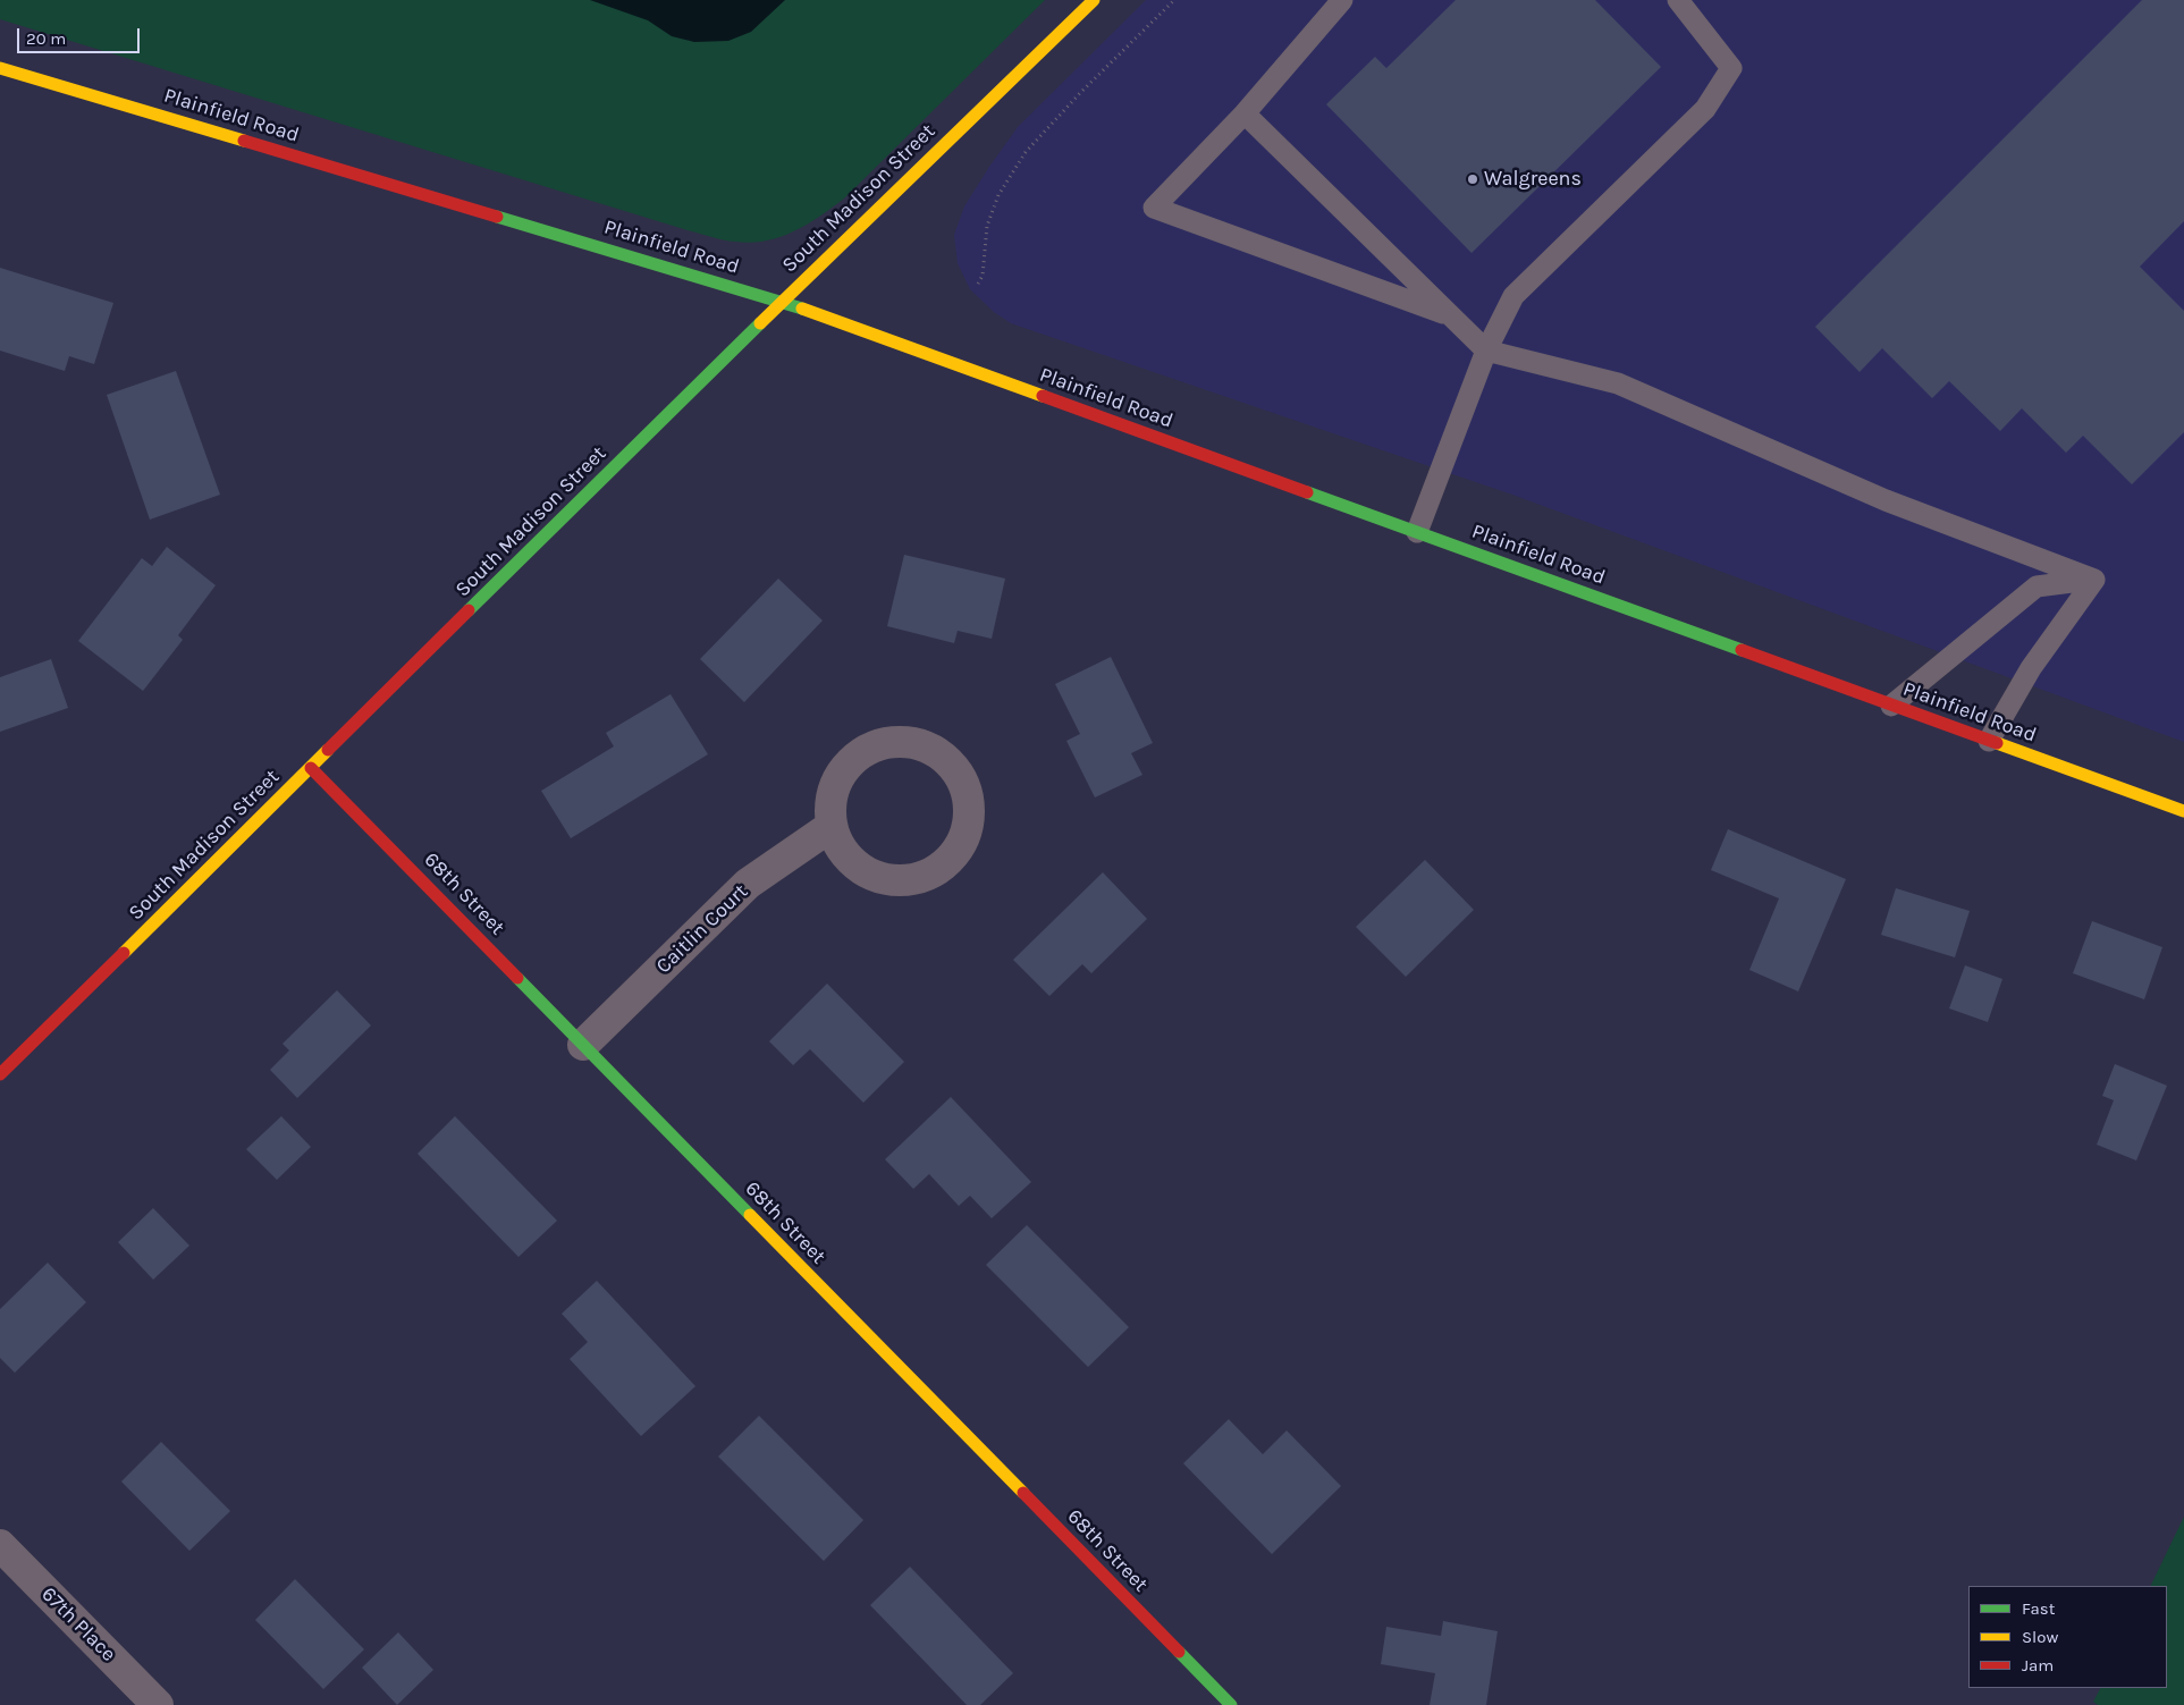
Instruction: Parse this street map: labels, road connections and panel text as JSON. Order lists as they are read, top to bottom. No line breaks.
{"streets":{"street":["Plainfield Road","South Madison Street","68th Street","Caitlin Court","67th Place"]},"crossings":[["Plainfield Road","South Madison Street"],["South Madison Street","68th Street"],["68th Street","Caitlin Court"]],"places":["Walgreens"],"legend":["Fast","Slow","Jam"],"scale_bar":"20 m"}
